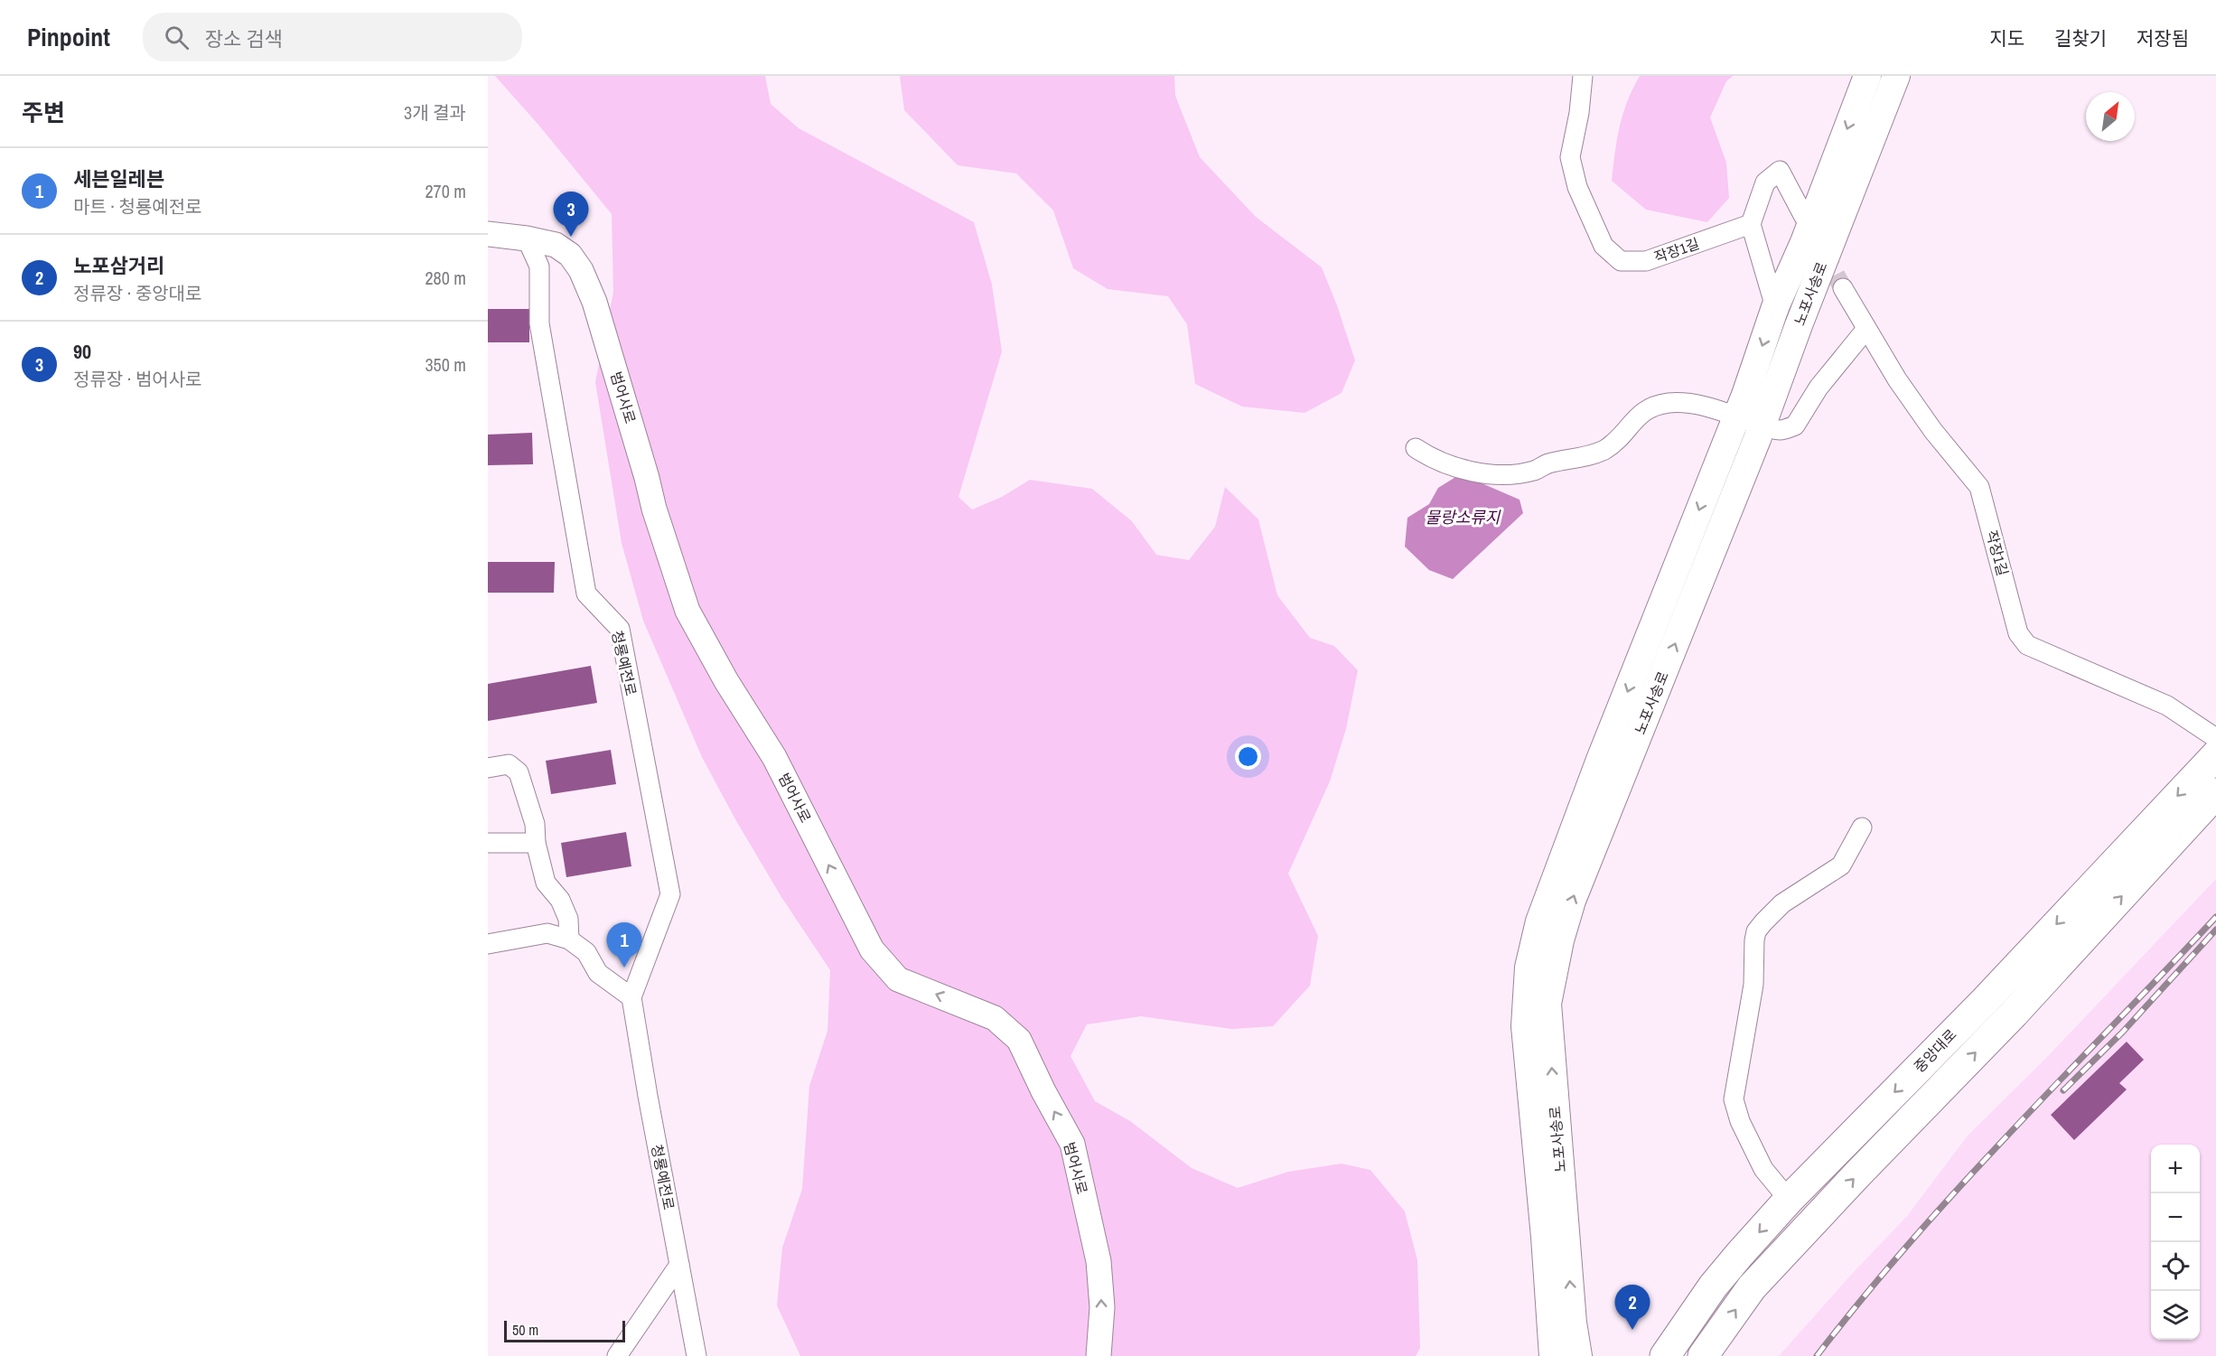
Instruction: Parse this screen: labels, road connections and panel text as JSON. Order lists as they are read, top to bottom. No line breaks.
{"streets":{"main road":["노포사송로","중앙대로"],"street":["작장1길","범어사로","청룡예전로"]},"crossings":[["범어사로","청룡예전로"]],"one_way":["범어사로"],"water":["물랑소류지"],"scale_bar":"50 m","north":"top right","page":{"header":"Pinpoint","search":"장소 검색","nav":["지도","길찾기","저장됨"],"heading":["주변","3개 결과"],"list":[{"mark":"1","name":"세븐일레븐","note":"마트 · 청룡예전로","value":"270 m"},{"mark":"2","name":"노포삼거리","note":"정류장 · 중앙대로","value":"280 m"},{"mark":"3","name":"90","note":"정류장 · 범어사로","value":"350 m"}],"pins":["3","1","2"],"map_buttons":["+","−"],"scale":"50 m"}}
